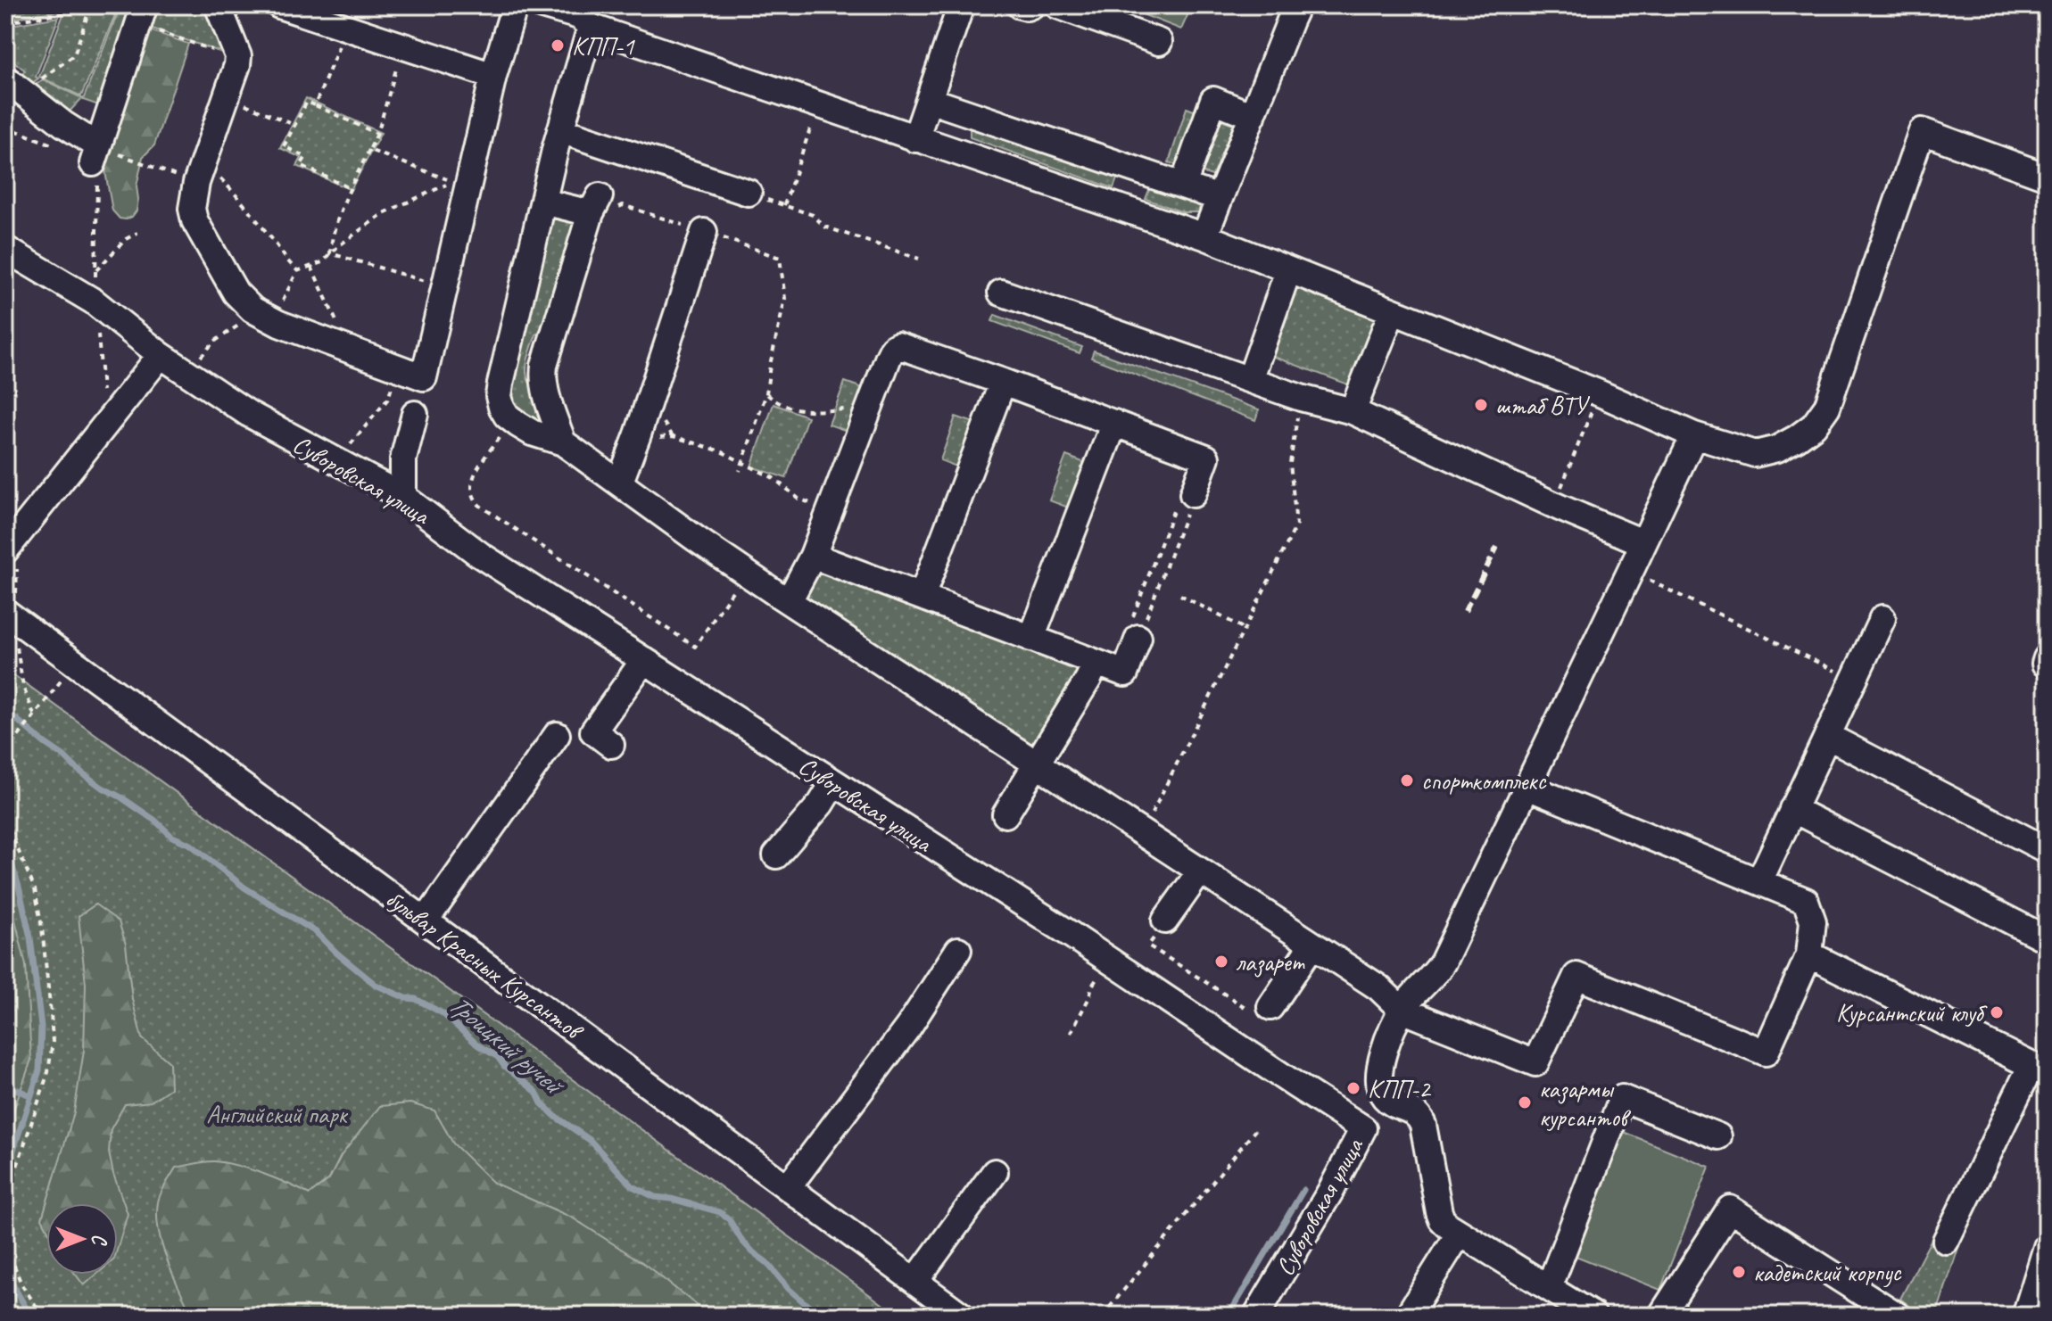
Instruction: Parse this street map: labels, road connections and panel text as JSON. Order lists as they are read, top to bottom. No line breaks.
{"streets":{"street":["Суворовская улица","бульвар Красных Курсантов"]},"water":["Троицкий ручей"],"parks":["Английский парк"],"places":["КПП-1","штаб ВТУ","спорткомплекс","лазарет","Курсантский клуб","КПП-2","казармы курсантов","кадетский корпус"],"north":"right"}
